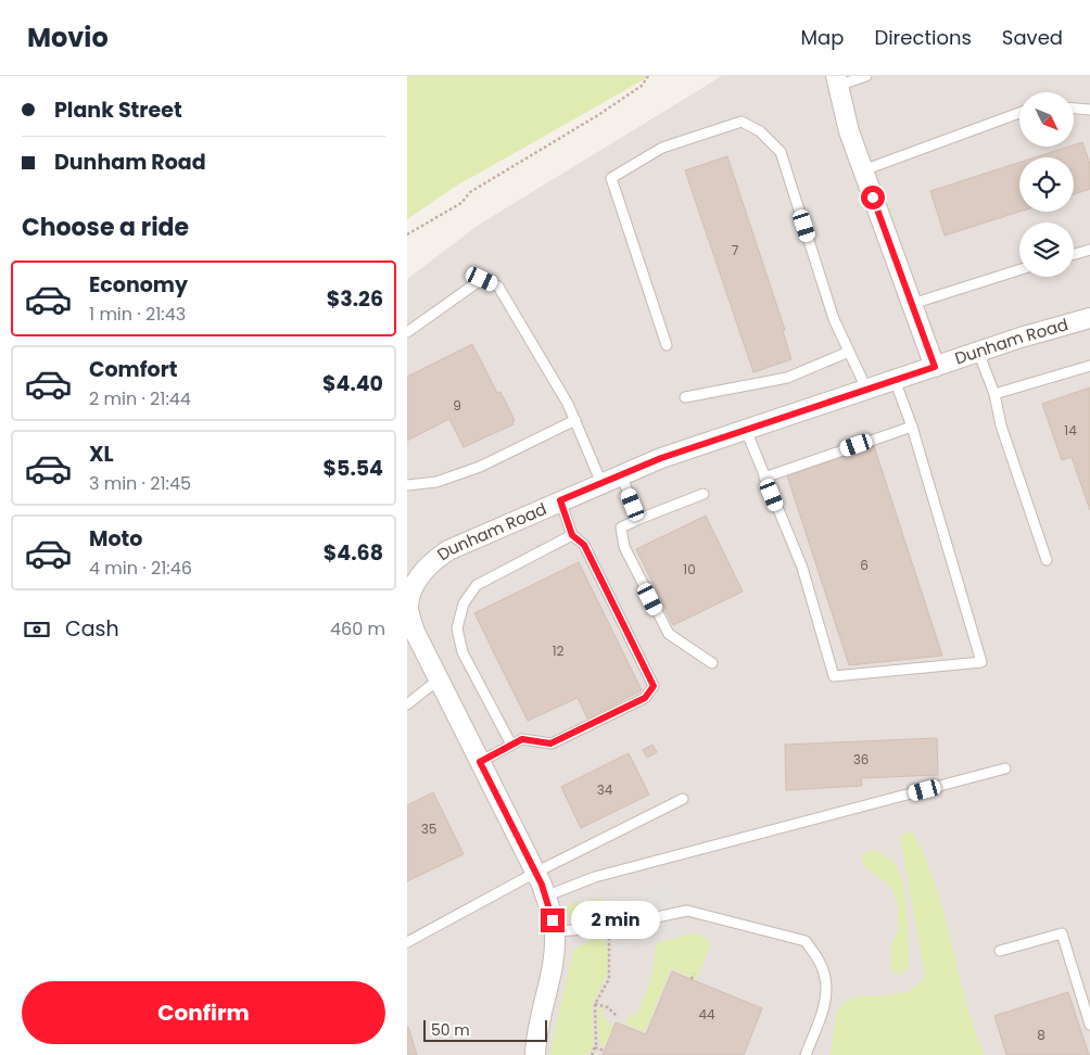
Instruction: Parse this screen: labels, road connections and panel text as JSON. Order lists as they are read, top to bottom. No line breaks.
{"streets":{"street":["Dunham Road"]},"house_numbers":["7","9","14","6","10","12","36","34","35","44","8"],"scale_bar":"50 m","north":"bottom right","page":{"header":"Movio","nav":["Map","Directions","Saved"],"banner":["Plank Street","Dunham Road"],"heading":"Choose a ride","list":[{"name":"Economy","note":"1 min · 21:43","value":"$3.26"},{"name":"Comfort","note":"2 min · 21:44","value":"$4.40"},{"name":"XL","note":"3 min · 21:45","value":"$5.54"},{"name":"Moto","note":"4 min · 21:46","value":"$4.68"}],"pay":["Cash","460 m"],"bubble":"2 min","buttons":"Confirm","scale":"50 m"}}
